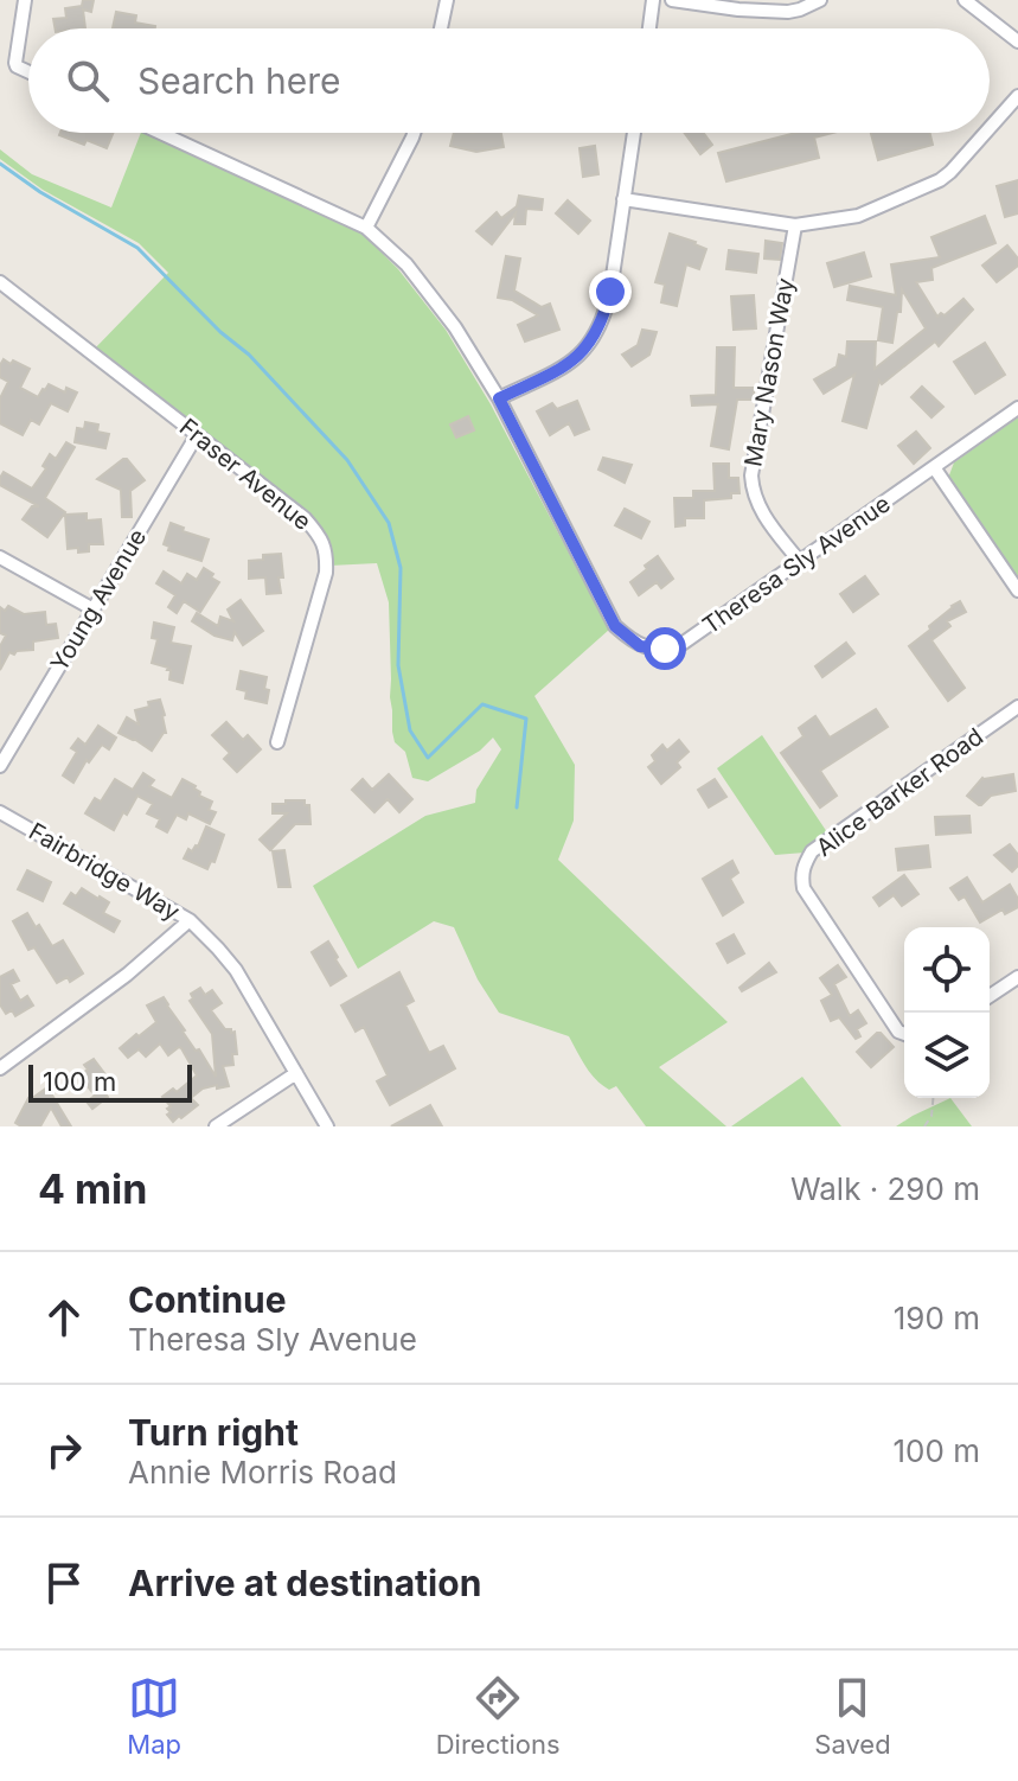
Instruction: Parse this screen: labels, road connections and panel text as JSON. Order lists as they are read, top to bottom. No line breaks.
{"streets":{"street":["Mary Nason Way","Fraser Avenue","Theresa Sly Avenue","Young Avenue","Alice Barker Road","Fairbridge Way"]},"crossings":[["Mary Nason Way","Theresa Sly Avenue"],["Fraser Avenue","Young Avenue"]],"scale_bar":"100 m","page":{"search":"Search here","scale":"100 m","heading":["4 min","Walk · 290 m"],"list":[["Continue","Theresa Sly Avenue","190 m"],["Turn right","Annie Morris Road","100 m"],"Arrive at destination"],"nav":["Map","Directions","Saved"]}}
